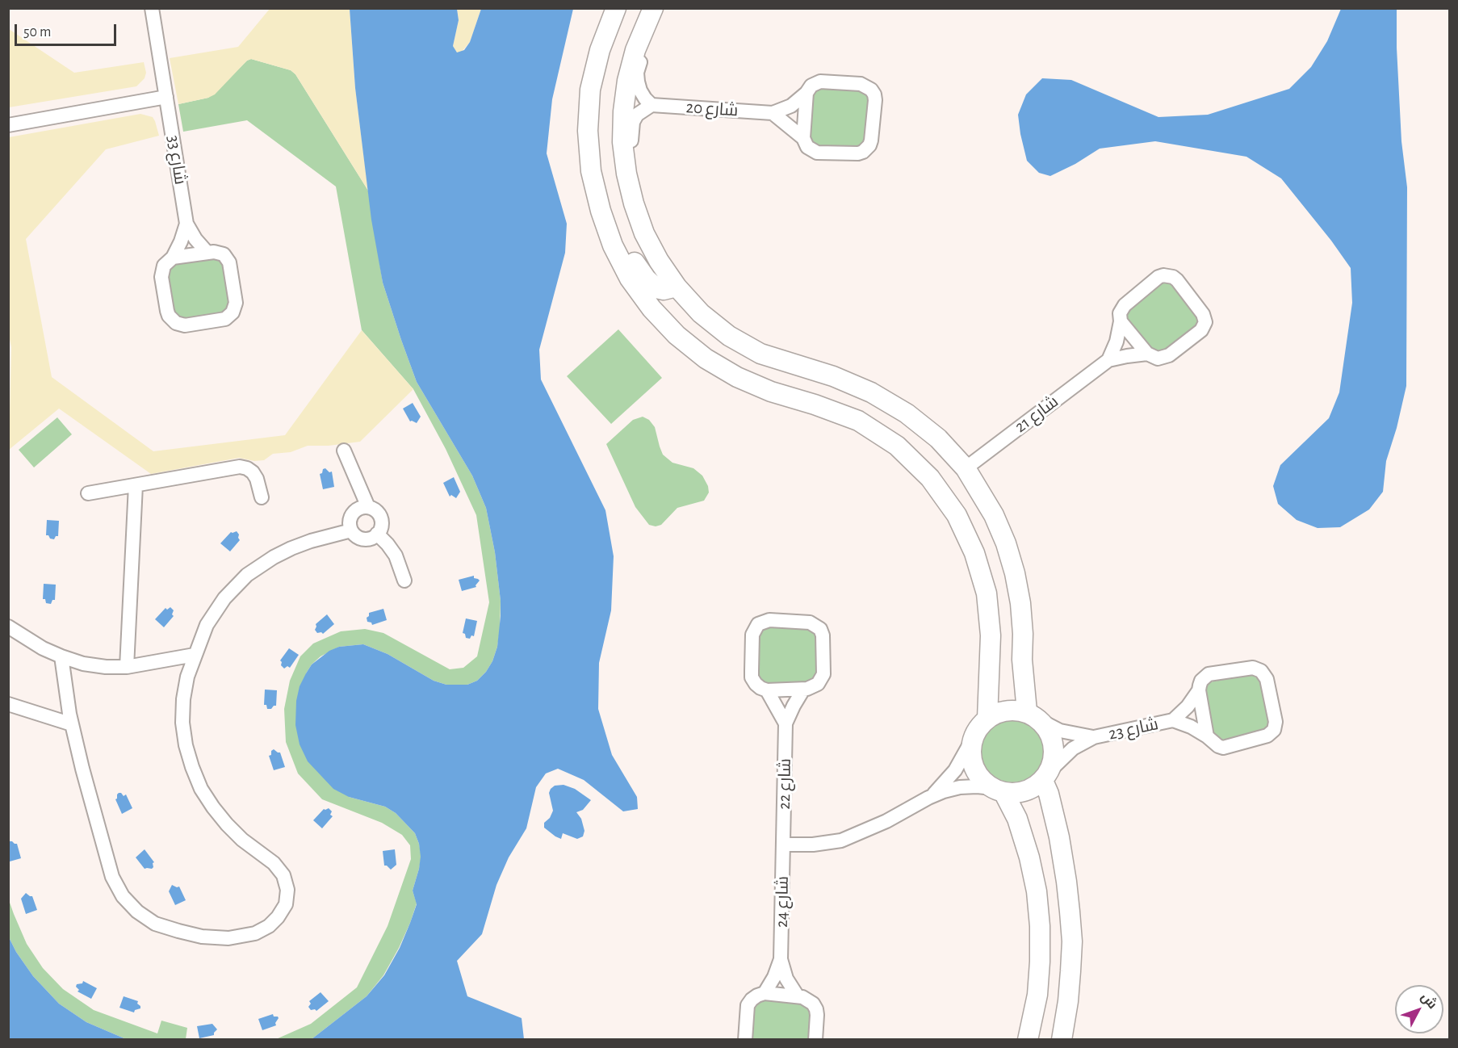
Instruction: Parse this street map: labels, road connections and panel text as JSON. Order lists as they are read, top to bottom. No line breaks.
{"streets":{"street":["شارع 20","شارع 33","شارع 21","شارع 23","شارع 22","شارع 24"]},"crossings":[["شارع 22","شارع 24"]],"scale_bar":"50 m","north":"top right"}
